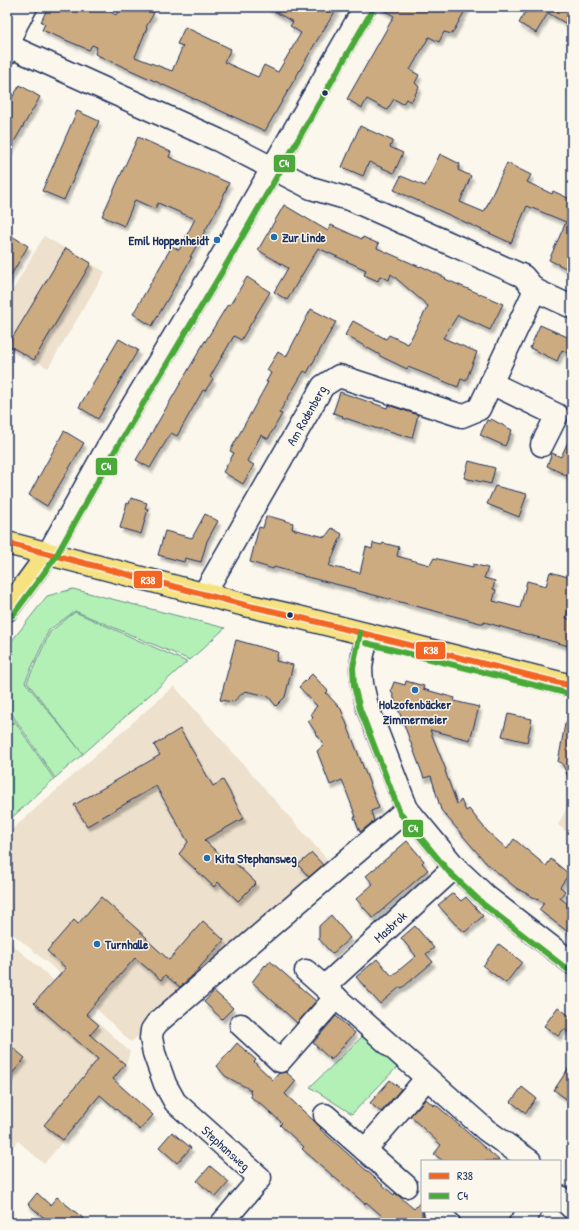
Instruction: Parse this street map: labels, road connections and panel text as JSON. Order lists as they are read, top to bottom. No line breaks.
{"streets":{"street":["Am Rodenberg","Masbrok","Stephansweg"]},"places":["Zur Linde","Emil Hoppenheidt","Holzofenbäcker Zimmermeier","Kita Stephansweg","Turnhalle"],"lines":["transit line C4","transit line R38"],"legend":["R38","C4"]}
